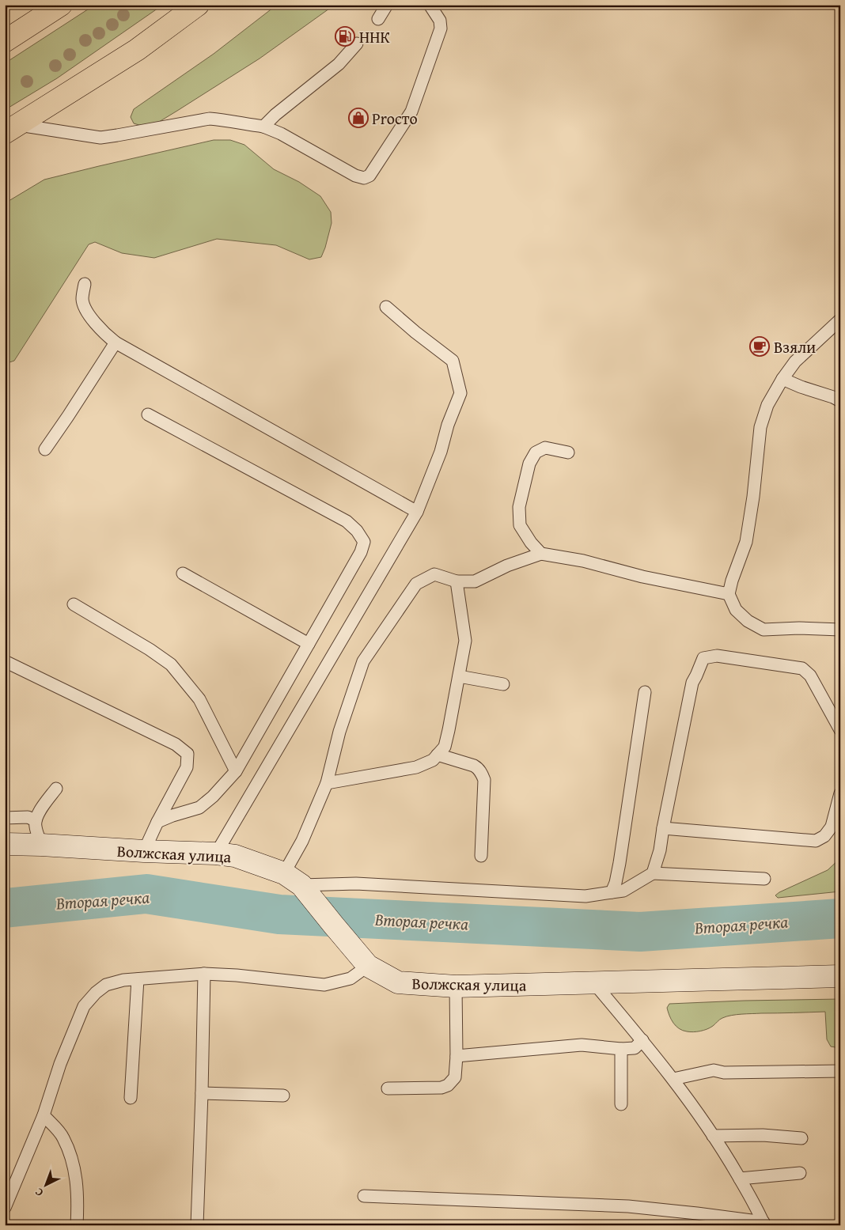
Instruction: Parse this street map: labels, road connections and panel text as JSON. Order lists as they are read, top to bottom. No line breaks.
{"streets":{"street":["Волжская улица"]},"water":["Вторая речка"],"places":{"fuel station":["ННК"],"shop":["Proсто"],"cafe":["Взяли"]},"north":"bottom left"}
